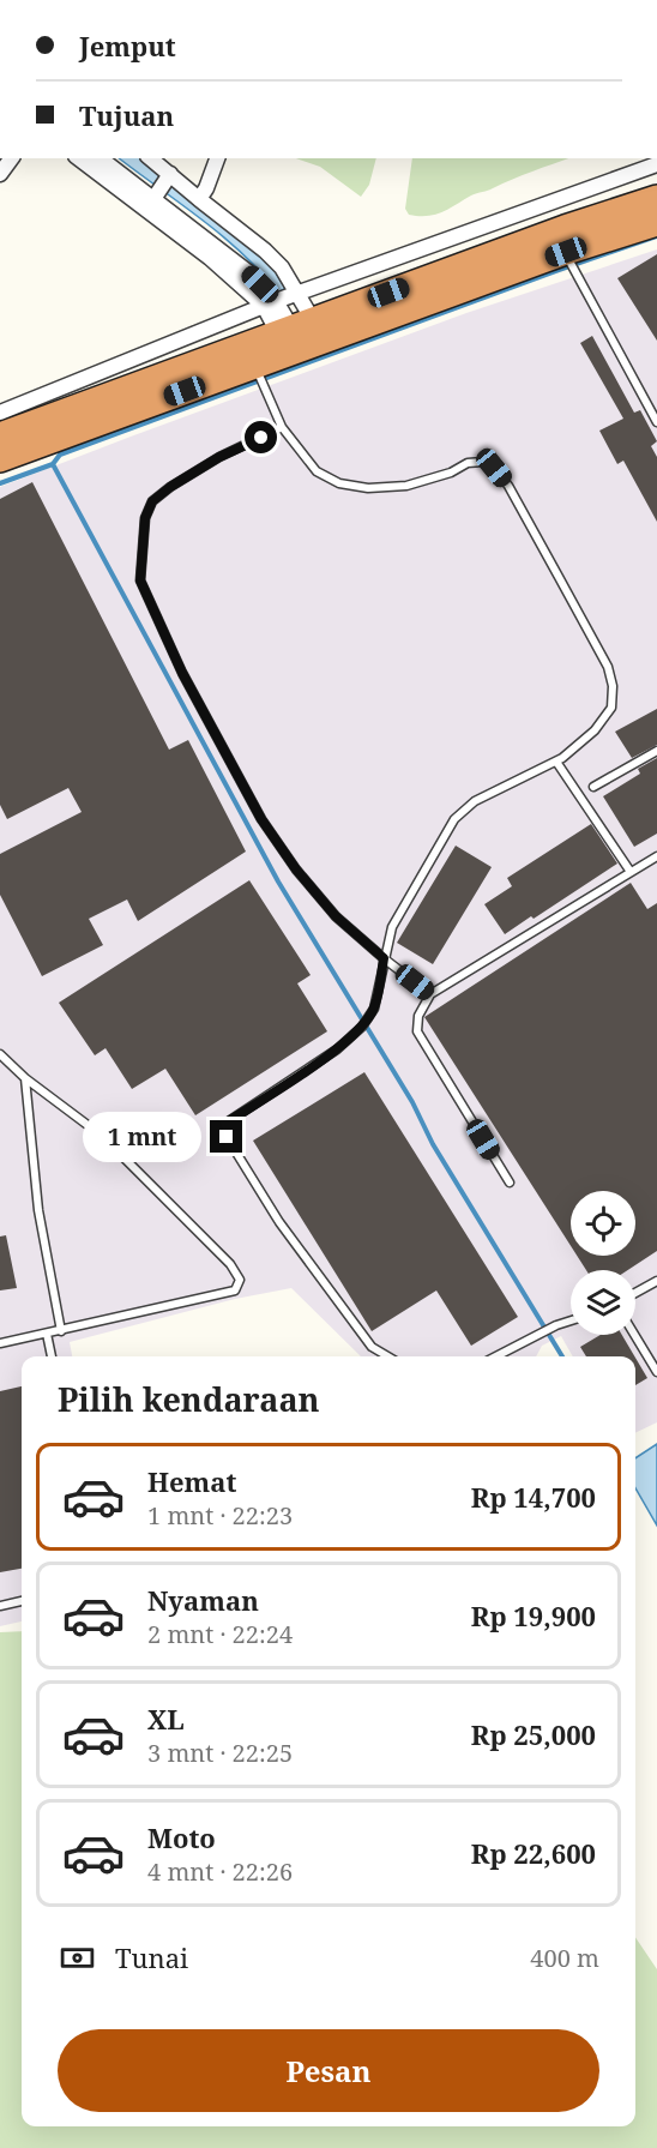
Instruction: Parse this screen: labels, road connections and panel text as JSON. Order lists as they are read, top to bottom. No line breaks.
{"page":{"banner":["Jemput","Tujuan"],"bubble":"1 mnt","heading":"Pilih kendaraan","list":[{"name":"Hemat","note":"1 mnt · 22:23","value":"Rp 14,700"},{"name":"Nyaman","note":"2 mnt · 22:24","value":"Rp 19,900"},{"name":"XL","note":"3 mnt · 22:25","value":"Rp 25,000"},{"name":"Moto","note":"4 mnt · 22:26","value":"Rp 22,600"}],"pay":["Tunai","400 m"],"buttons":"Pesan"}}
